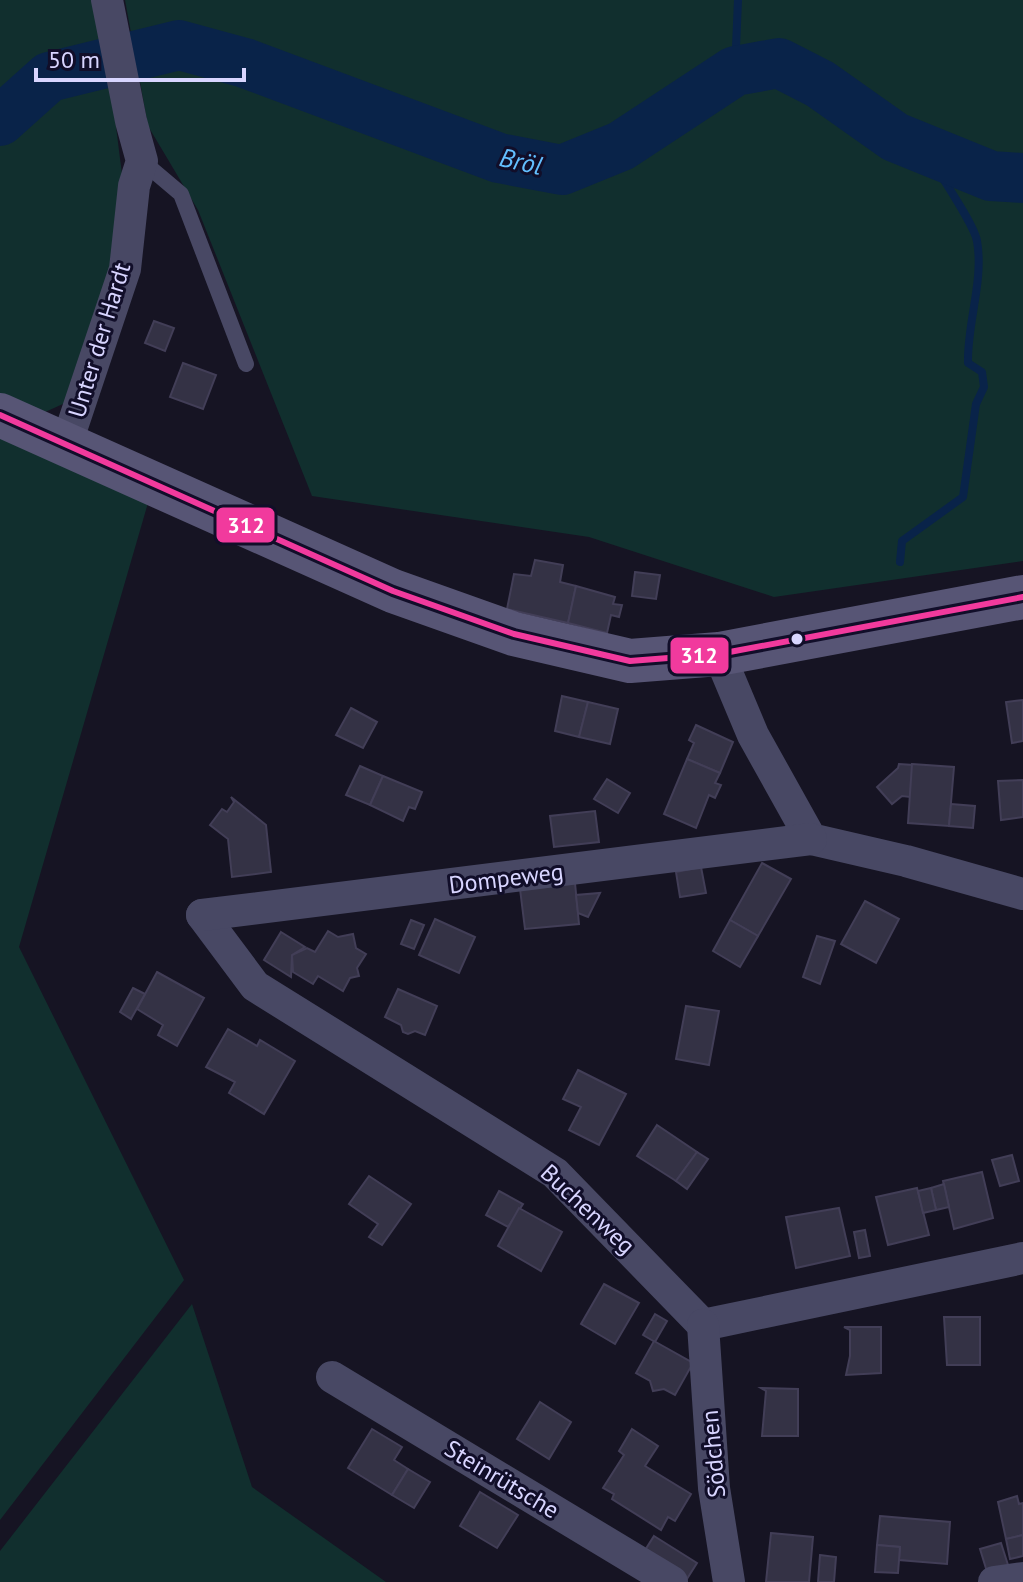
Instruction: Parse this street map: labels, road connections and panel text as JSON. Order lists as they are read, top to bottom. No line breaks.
{"streets":{"street":["Unter der Hardt","Dompeweg","Buchenweg","Södchen","Steinrütsche"]},"crossings":[["Dompeweg","Buchenweg"],["Buchenweg","Södchen"]],"water":["Bröl"],"lines":["transit line 312"],"scale_bar":"50 m"}
